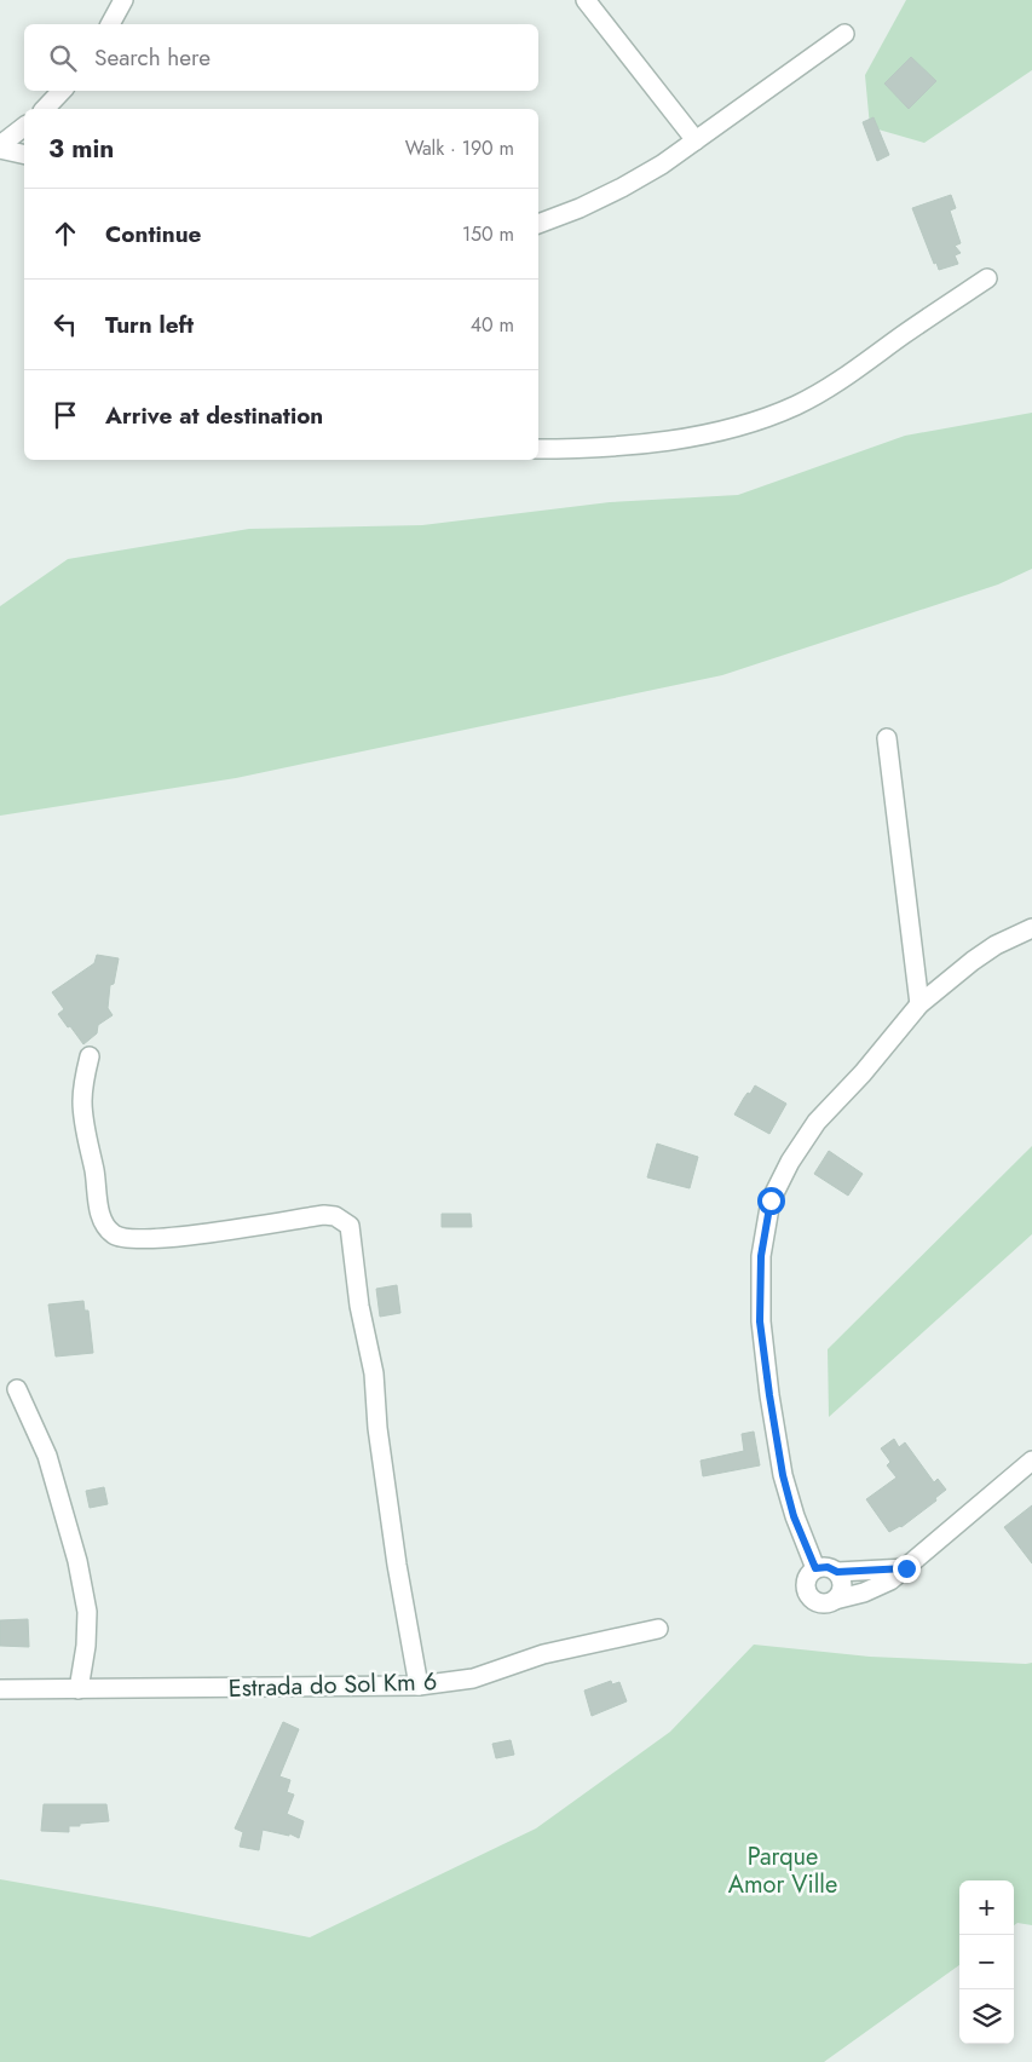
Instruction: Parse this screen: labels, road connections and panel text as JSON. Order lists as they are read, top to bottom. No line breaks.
{"streets":{"street":["Estrada do Sol Km 6"]},"parks":["Parque Amor Ville"],"page":{"search":"Search here","heading":["3 min","Walk · 190 m"],"list":[["Continue","150 m"],["Turn left","40 m"],"Arrive at destination"],"map_buttons":["+","−"]}}
